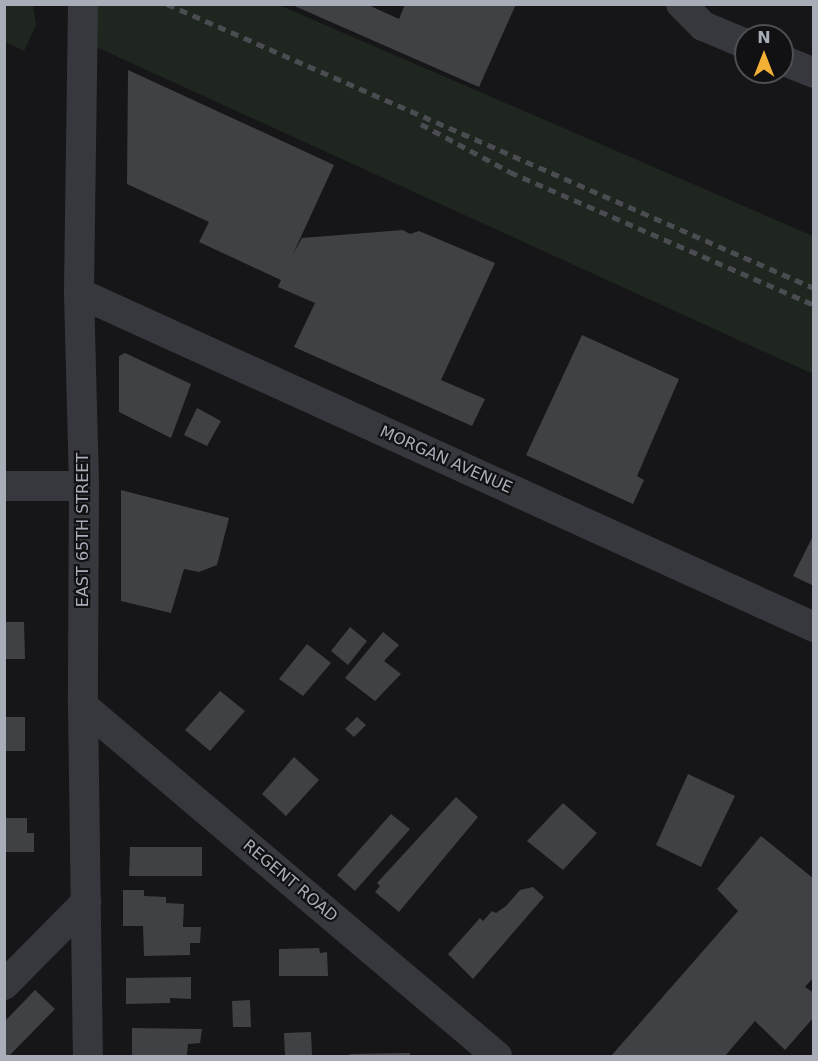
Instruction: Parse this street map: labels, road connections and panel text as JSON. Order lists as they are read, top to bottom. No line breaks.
{"streets":{"street":["MORGAN AVENUE","EAST 65TH STREET","REGENT ROAD"]},"crossings":[["MORGAN AVENUE","EAST 65TH STREET"],["EAST 65TH STREET","REGENT ROAD"]],"north":"top"}
